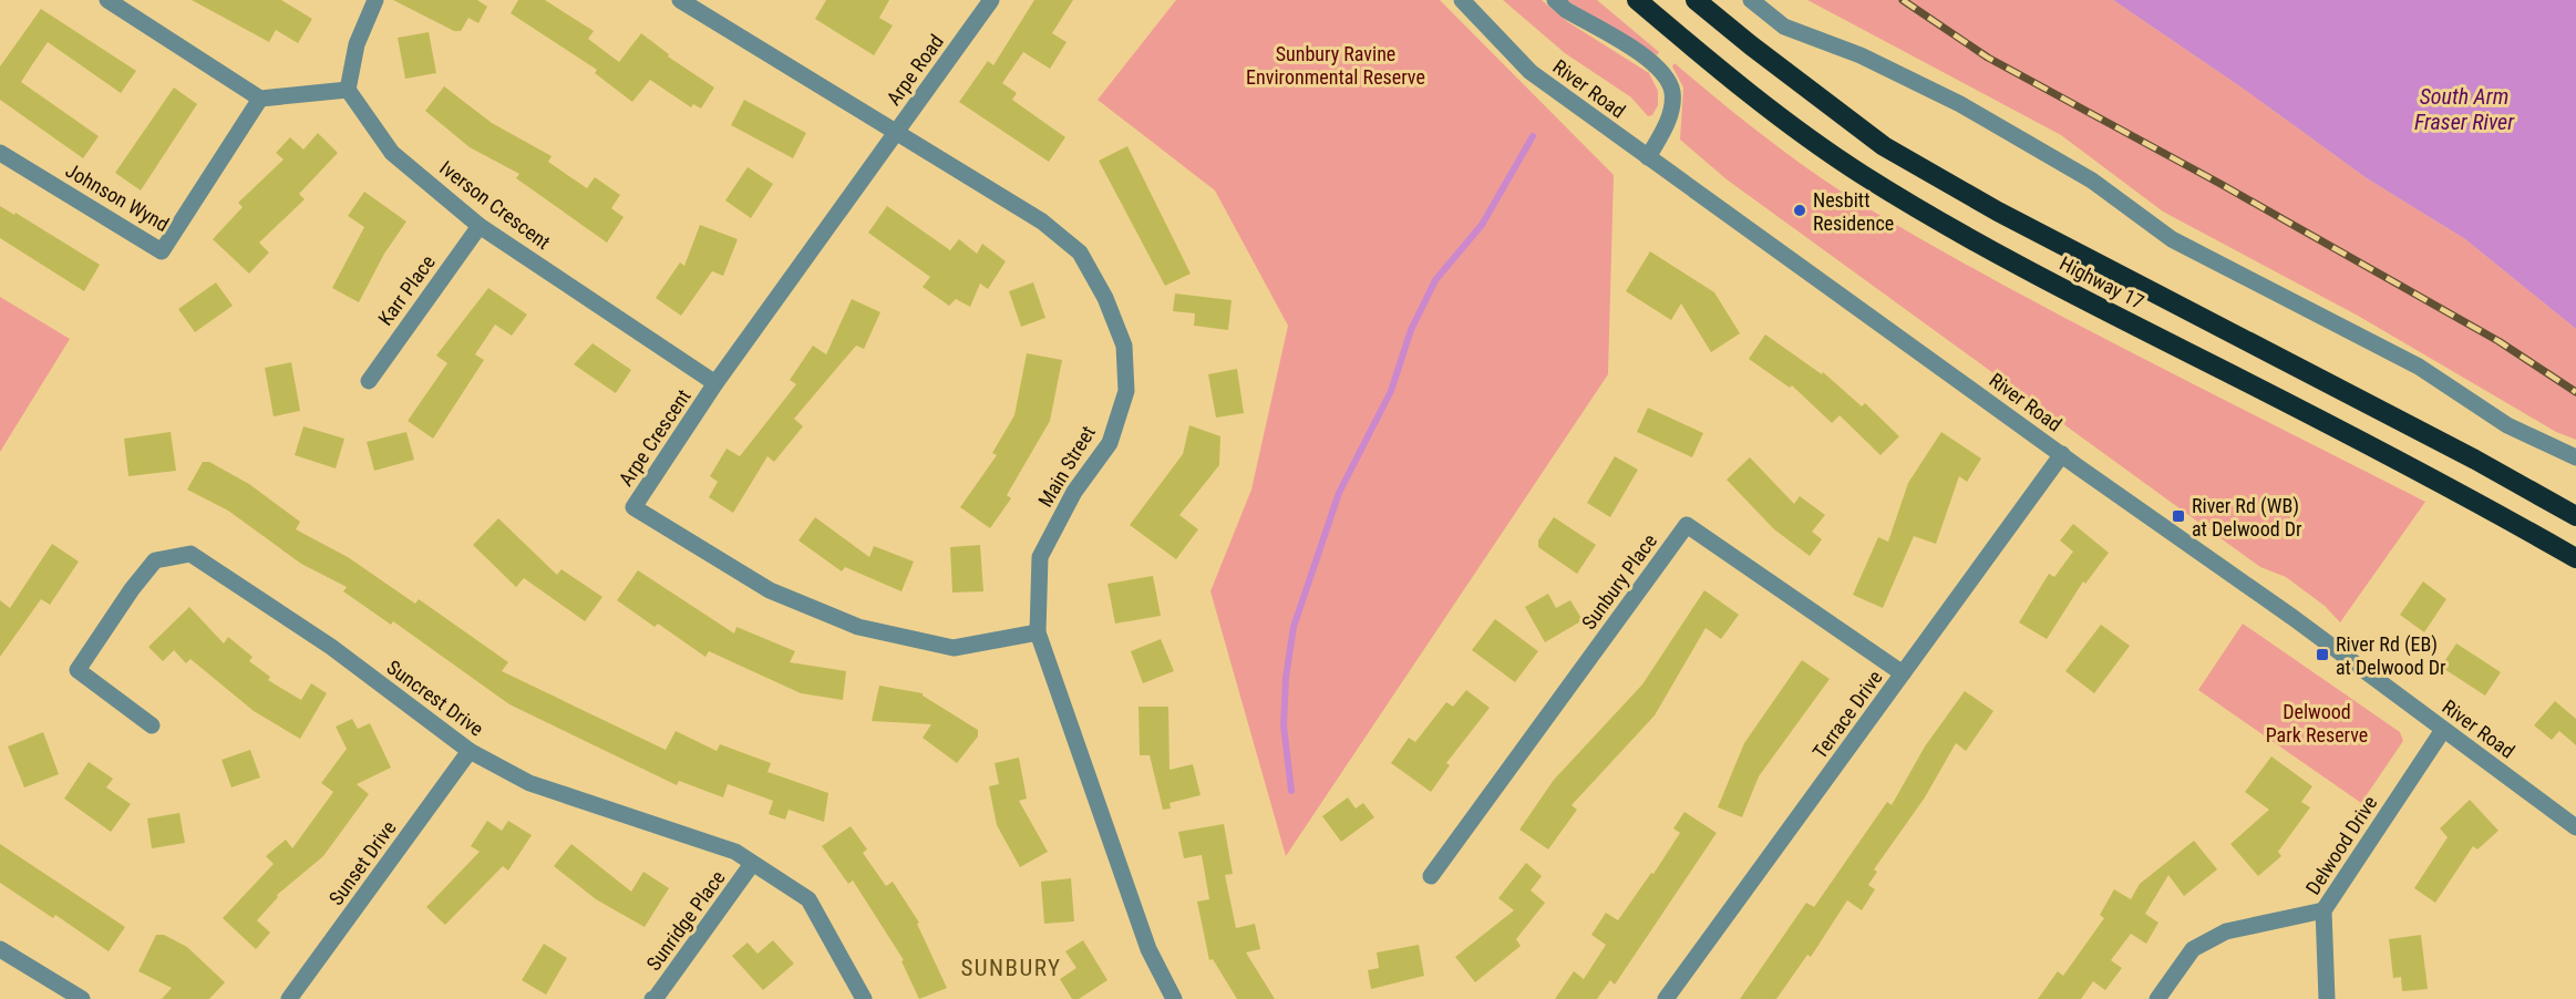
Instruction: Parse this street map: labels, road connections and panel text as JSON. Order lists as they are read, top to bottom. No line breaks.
{"streets":{"highway":["Highway 17"],"street":["Arpe Road","River Road","Johnson Wynd","Iverson Crescent","Karr Place","Arpe Crescent","Main Street","Sunbury Place","Suncrest Drive","Terrace Drive","Delwood Drive","Sunset Drive","Sunridge Place"]},"crossings":[["Arpe Road","Arpe Crescent"],["Arpe Road","Main Street"],["River Road","Terrace Drive"],["River Road","Delwood Drive"],["Iverson Crescent","Karr Place"],["Iverson Crescent","Arpe Crescent"],["Arpe Crescent","Main Street"],["Sunbury Place","Terrace Drive"],["Suncrest Drive","Sunset Drive"],["Suncrest Drive","Sunridge Place"]],"districts":["SUNBURY"],"water":["South Arm Fraser River"],"parks":["Sunbury Ravine Environmental Reserve","Delwood Park Reserve"],"places":{"other":["Nesbitt Residence"],"transit":["River Rd (WB) at Delwood Dr","River Rd (EB) at Delwood Dr"]}}
